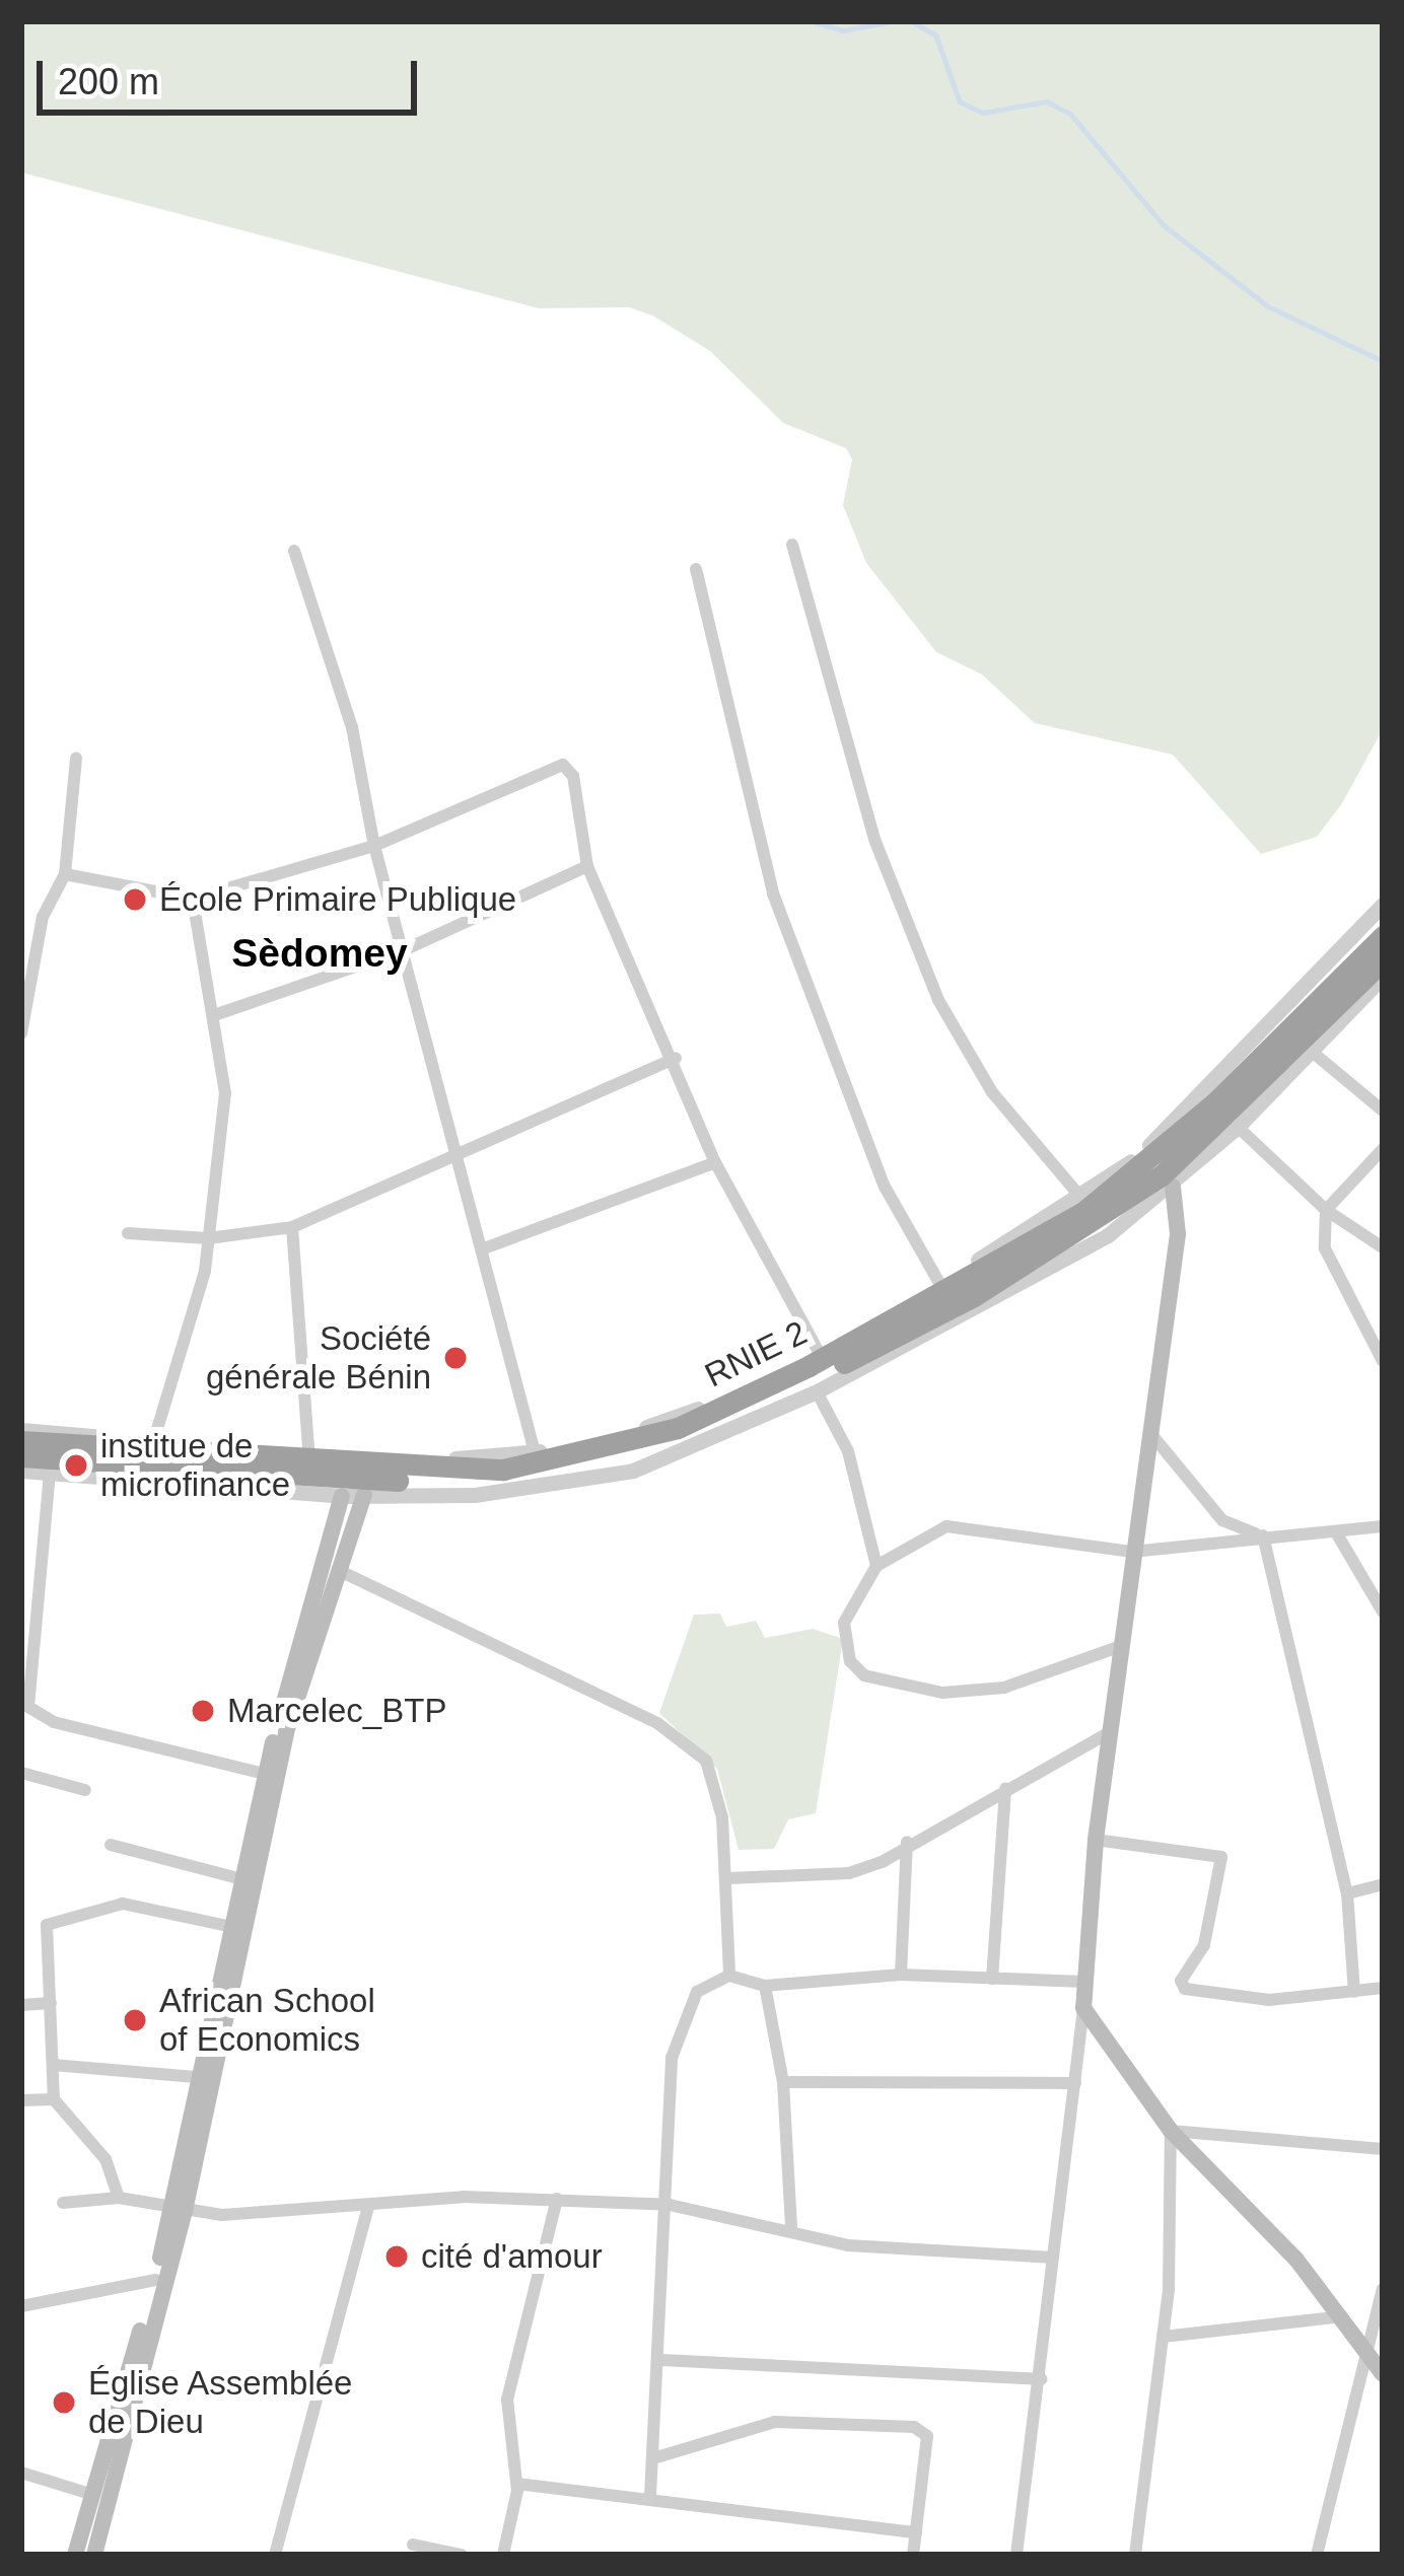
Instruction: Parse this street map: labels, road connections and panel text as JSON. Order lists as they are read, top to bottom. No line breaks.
{"streets":{"highway":["RNIE 2"]},"districts":["Sèdomey"],"places":["École Primaire Publique","Société générale Bénin","institue de microfinance","Marcelec_BTP","African School of Economics","cité d'amour","Église Assemblée de Dieu"],"scale_bar":"200 m"}
